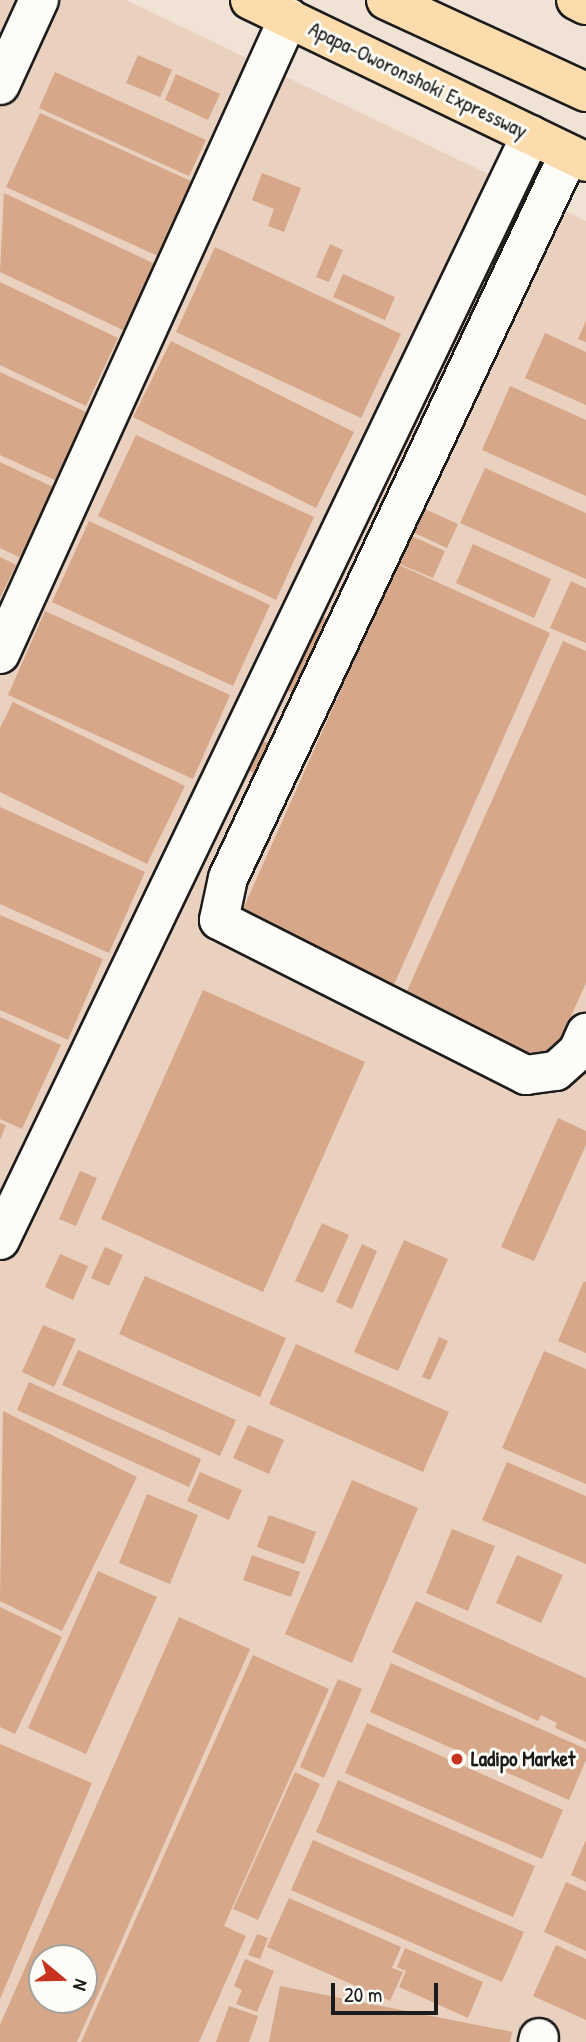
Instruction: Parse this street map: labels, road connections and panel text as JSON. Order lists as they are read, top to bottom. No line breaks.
{"streets":{"main road":["Apapa-Oworonshoki Expressway"]},"places":["Ladipo Market"],"scale_bar":"20 m","north":"right"}
